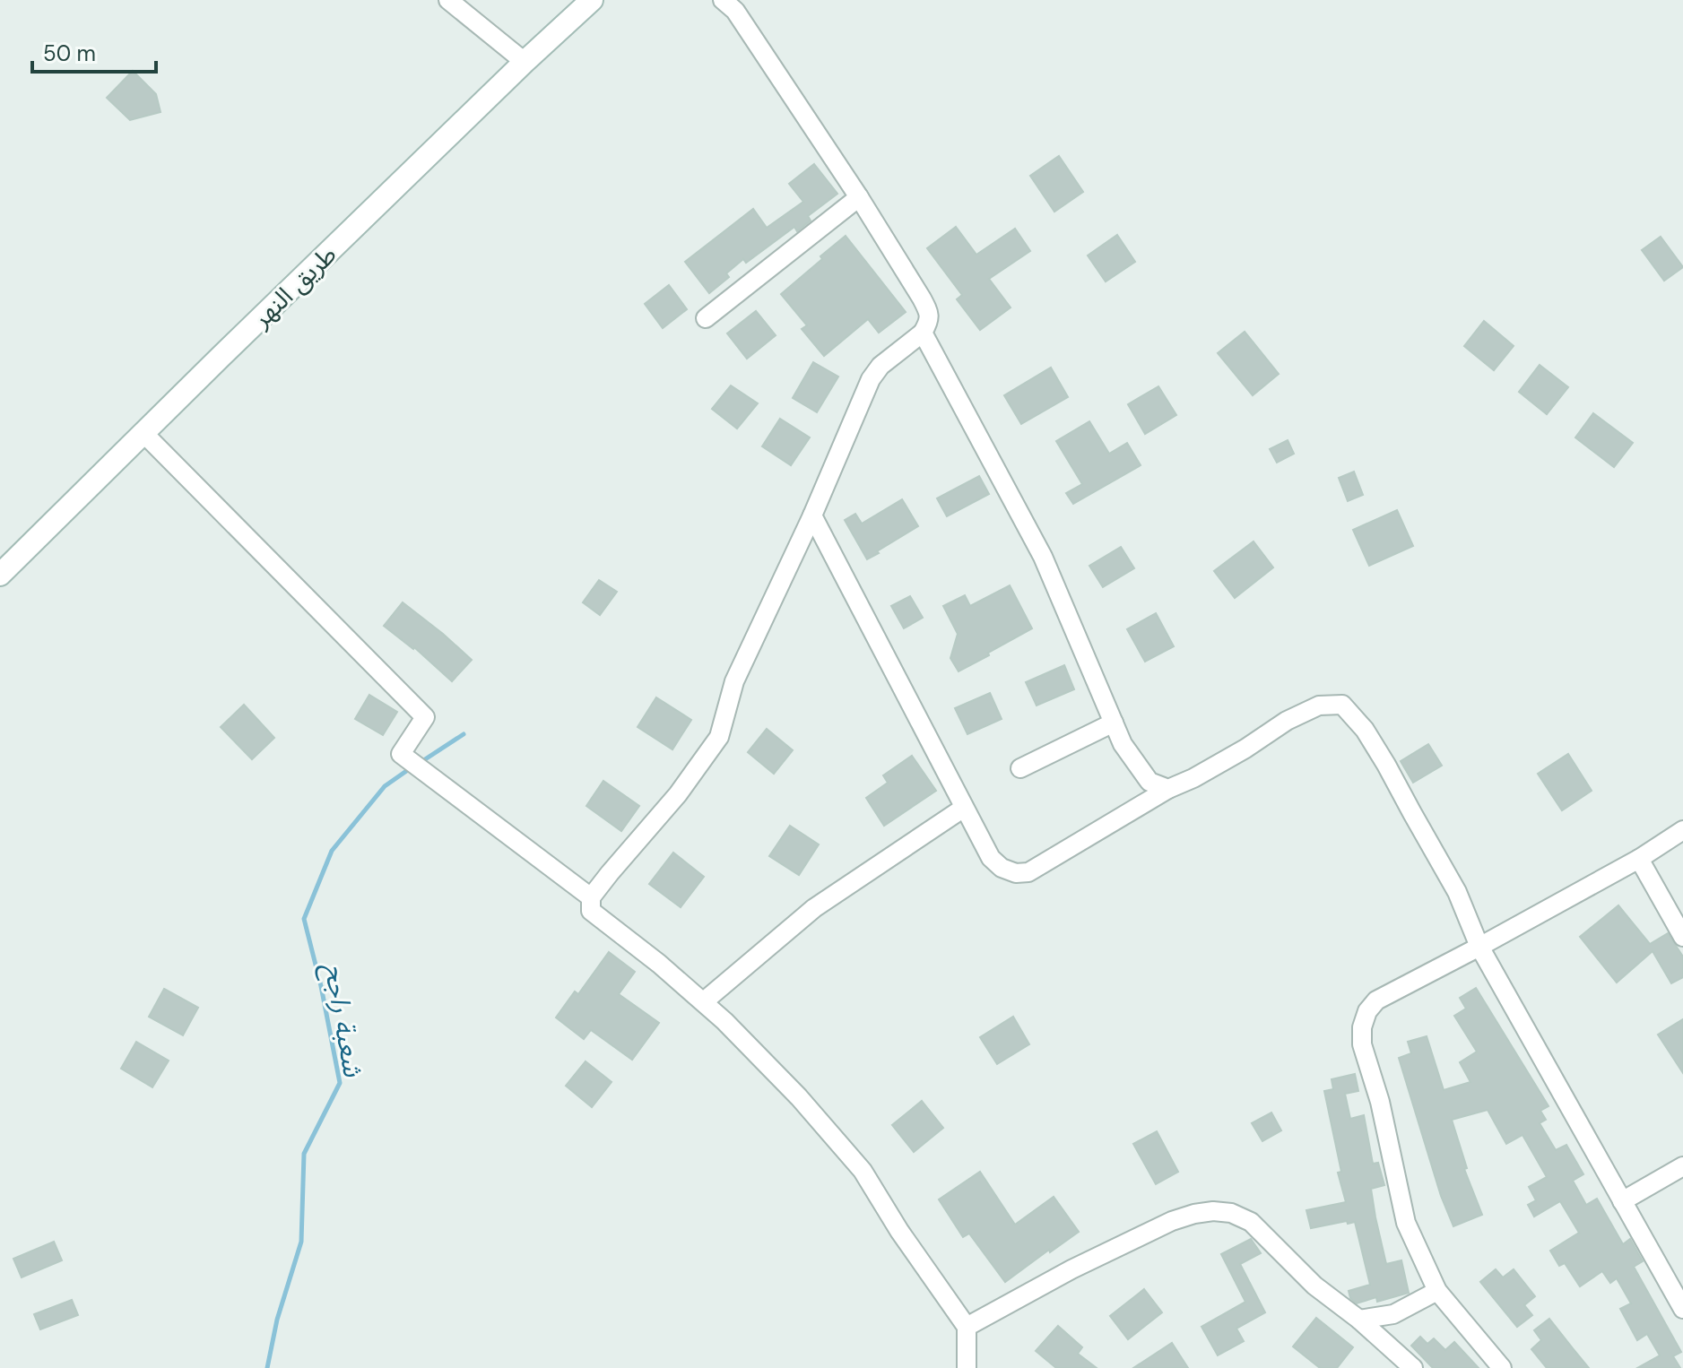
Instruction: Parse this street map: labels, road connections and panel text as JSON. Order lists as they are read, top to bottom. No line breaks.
{"streets":{"main road":["طريق النهر"]},"water":["شعبة راجح"],"scale_bar":"50 m"}
